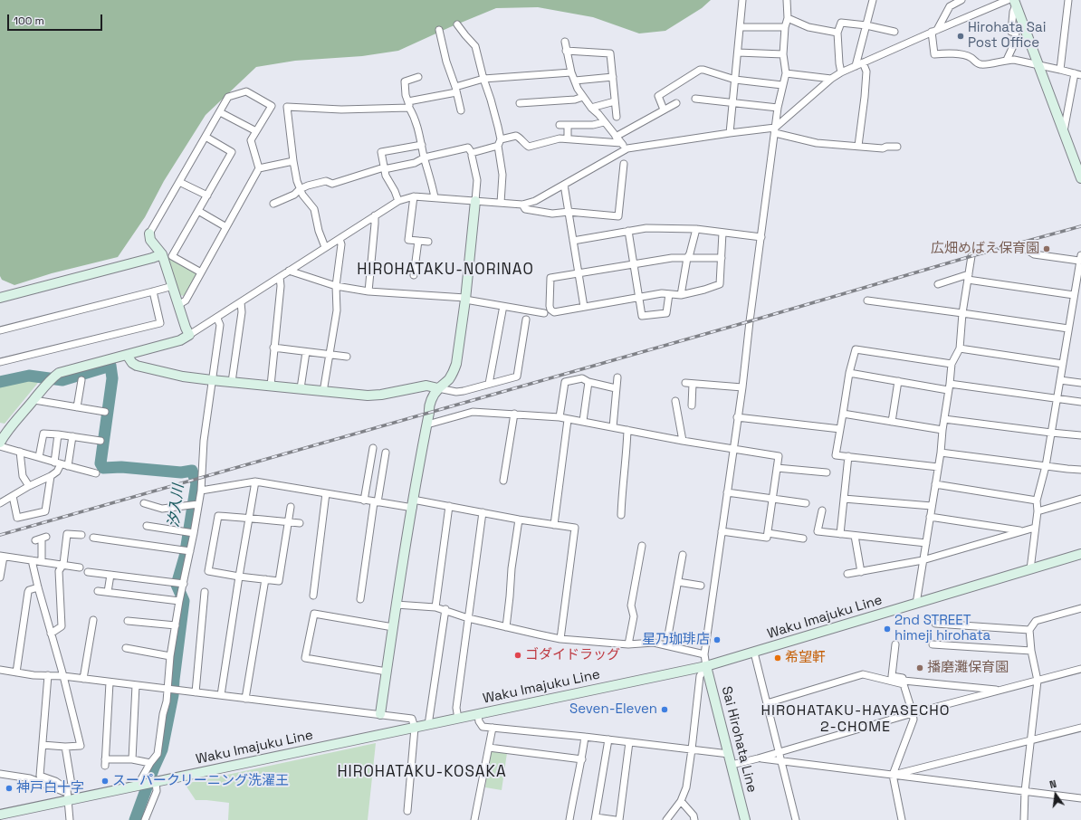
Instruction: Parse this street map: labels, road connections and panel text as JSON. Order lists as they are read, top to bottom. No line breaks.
{"streets":{"street":["Waku Imajuku Line","Sai Hirohata Line"]},"crossings":[["Waku Imajuku Line","Sai Hirohata Line"]],"districts":["HIROHATAKU-NORINAO","HIROHATAKU-HAYASECHO 2-CHOME","HIROHATAKU-KOSAKA"],"water":["汐入川"],"places":["Hirohata Sai Post Office","広畑めばえ保育園","2nd STREET himeji hirohata","星乃珈琲店","ゴダイドラッグ","希望軒","播磨灘保育園","Seven-Eleven","スーパークリーニング洗濯王","神戸白十字"],"scale_bar":"100 m","north":"top"}
